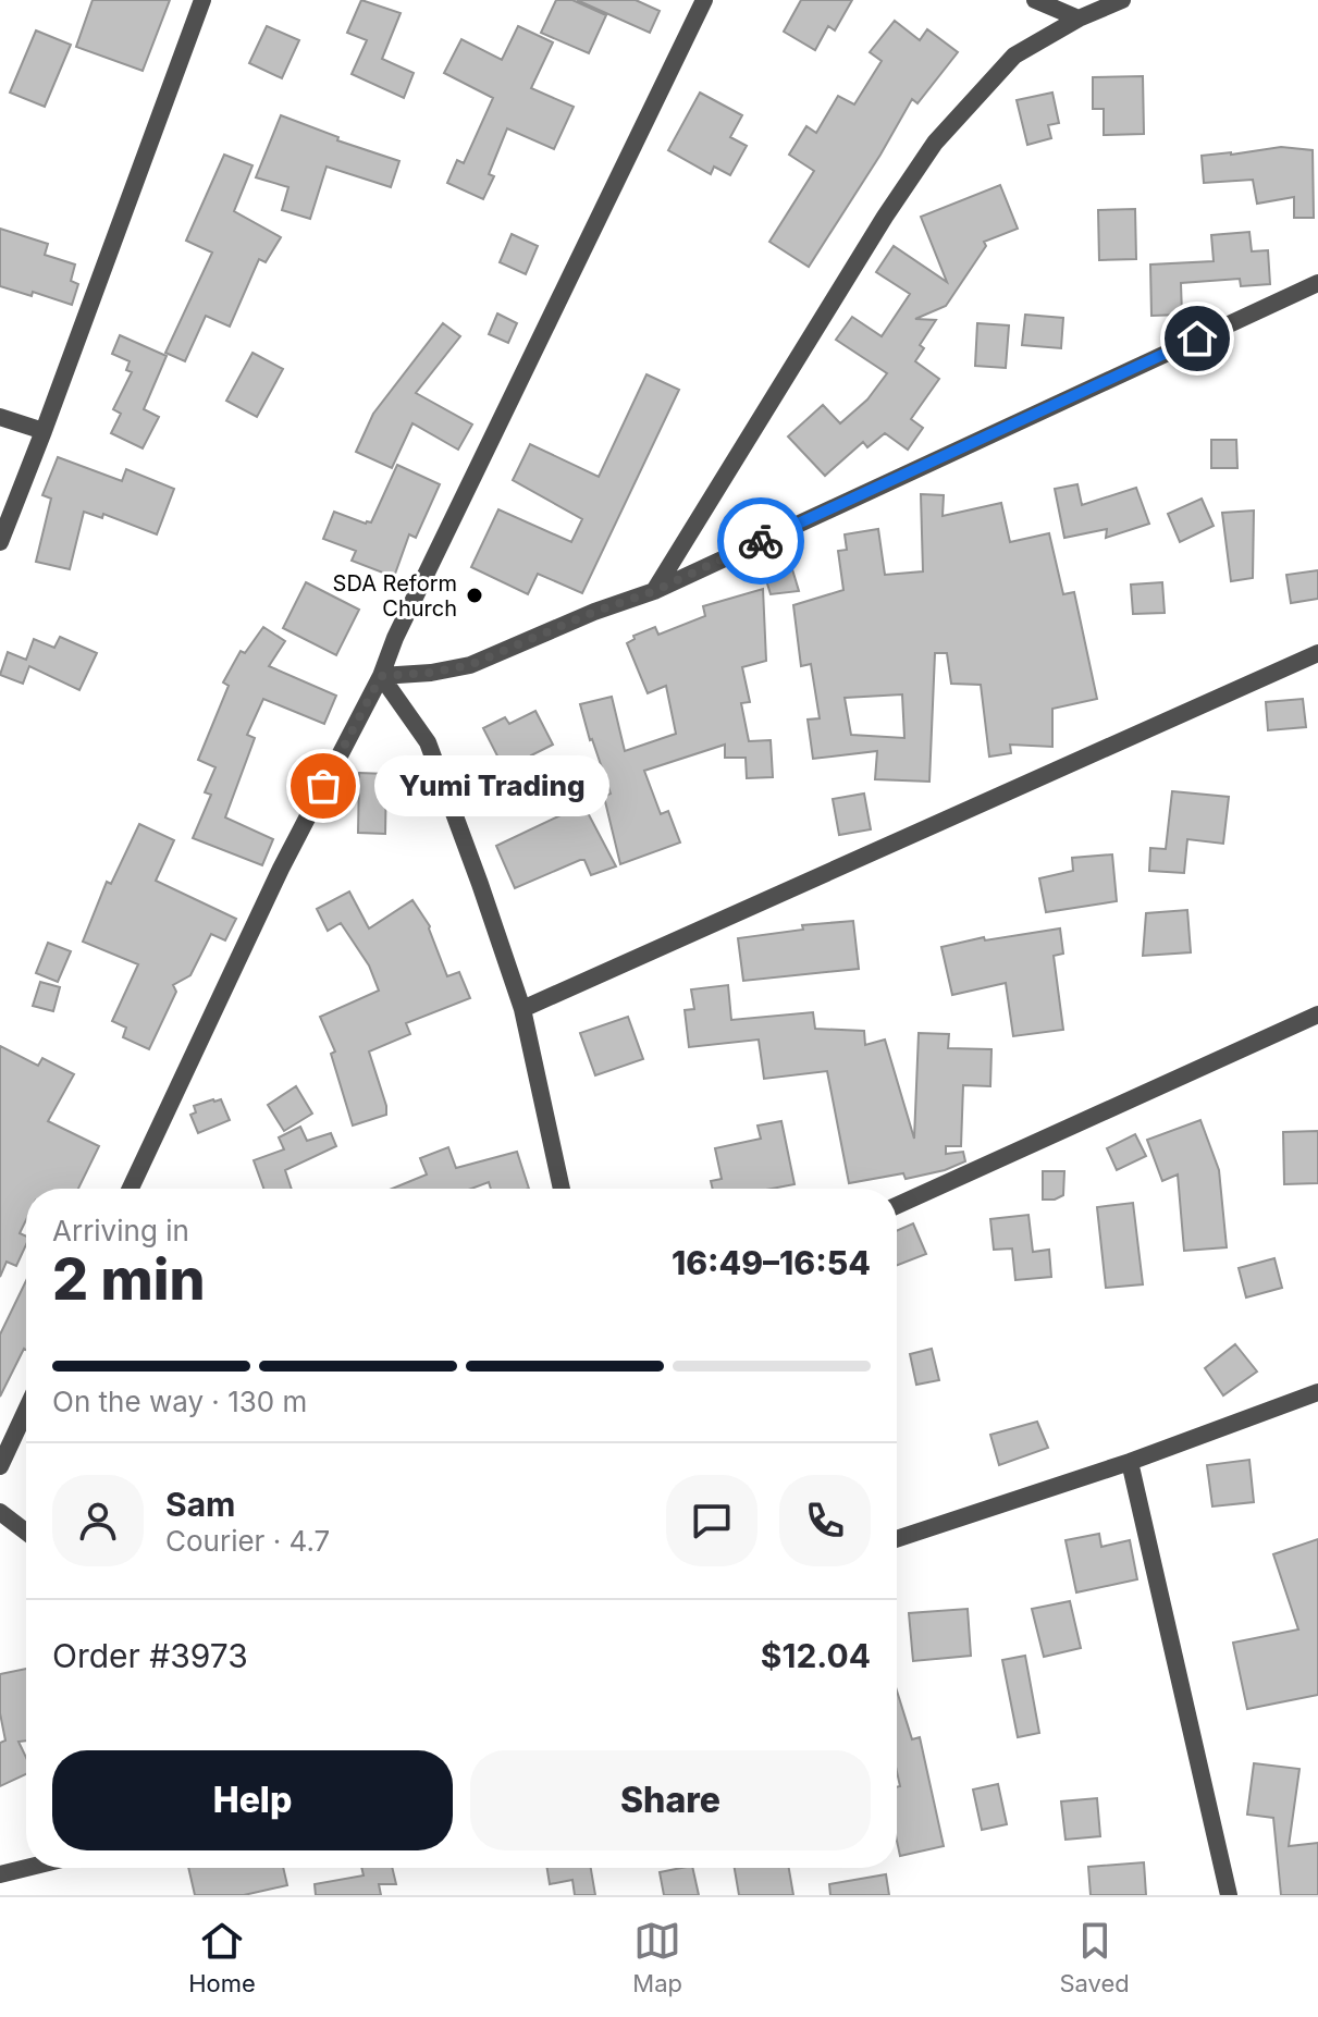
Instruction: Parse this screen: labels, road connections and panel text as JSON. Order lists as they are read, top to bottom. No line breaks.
{"places":["SDA Reform Church","Yumi Trading"],"page":{"bubble":"Yumi Trading","heading":["2 min","Arriving in","16:49–16:54"],"panel":["Sam","Courier · 4.7","Order #3973","$12.04"],"bar":"On the way · 130 m","buttons":["Help","Share"],"tabs":["Home","Map","Saved"]}}
